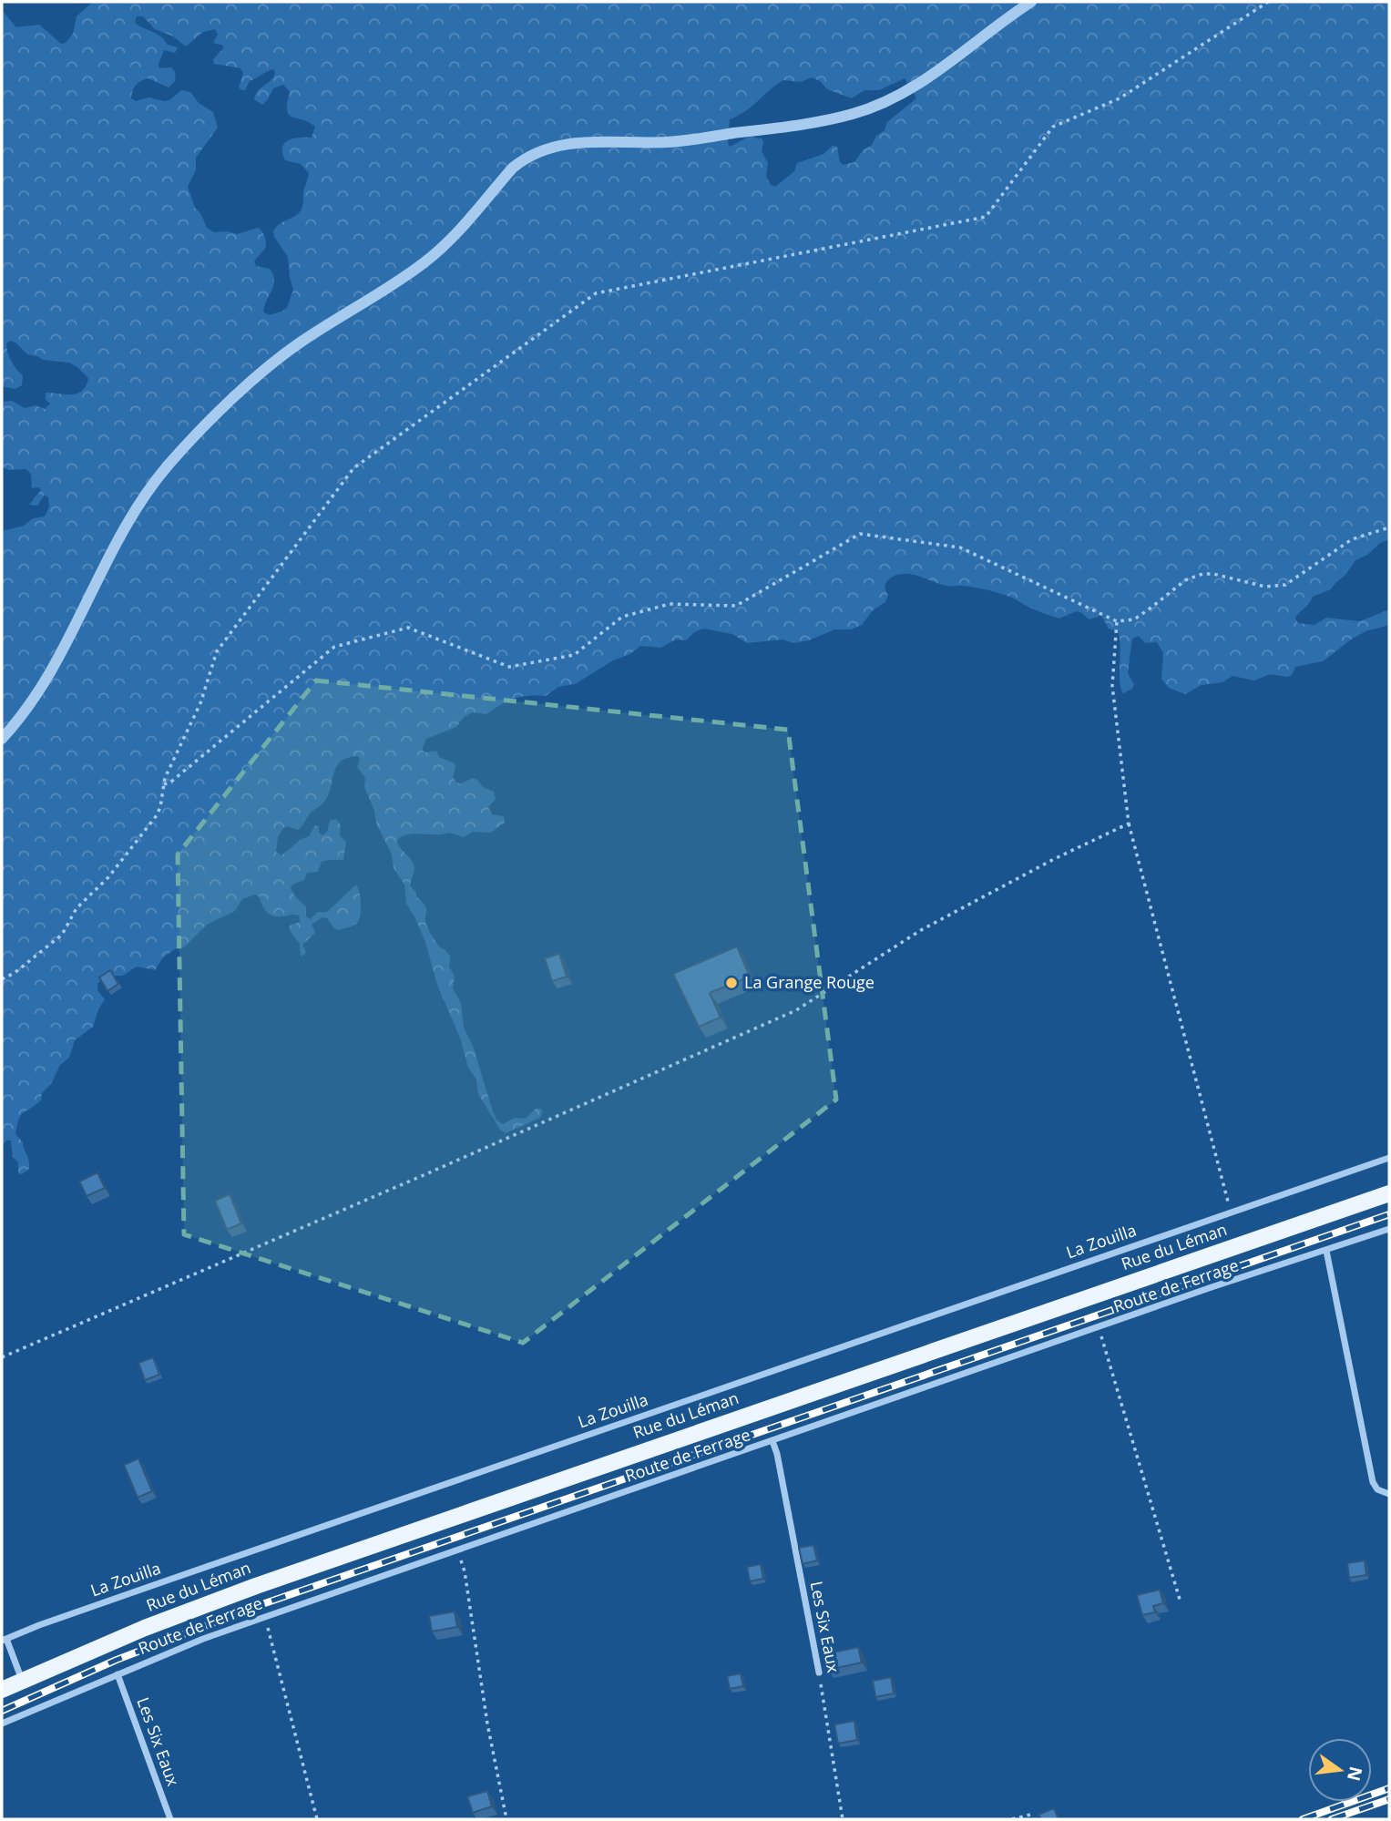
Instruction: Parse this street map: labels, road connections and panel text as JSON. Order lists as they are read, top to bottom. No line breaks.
{"streets":{"main road":["Rue du Léman"],"street":["La Zouilla","Route de Ferrage","Les Six Eaux"]},"crossings":[["Route de Ferrage","Les Six Eaux"]],"places":["La Grange Rouge"],"north":"right"}
